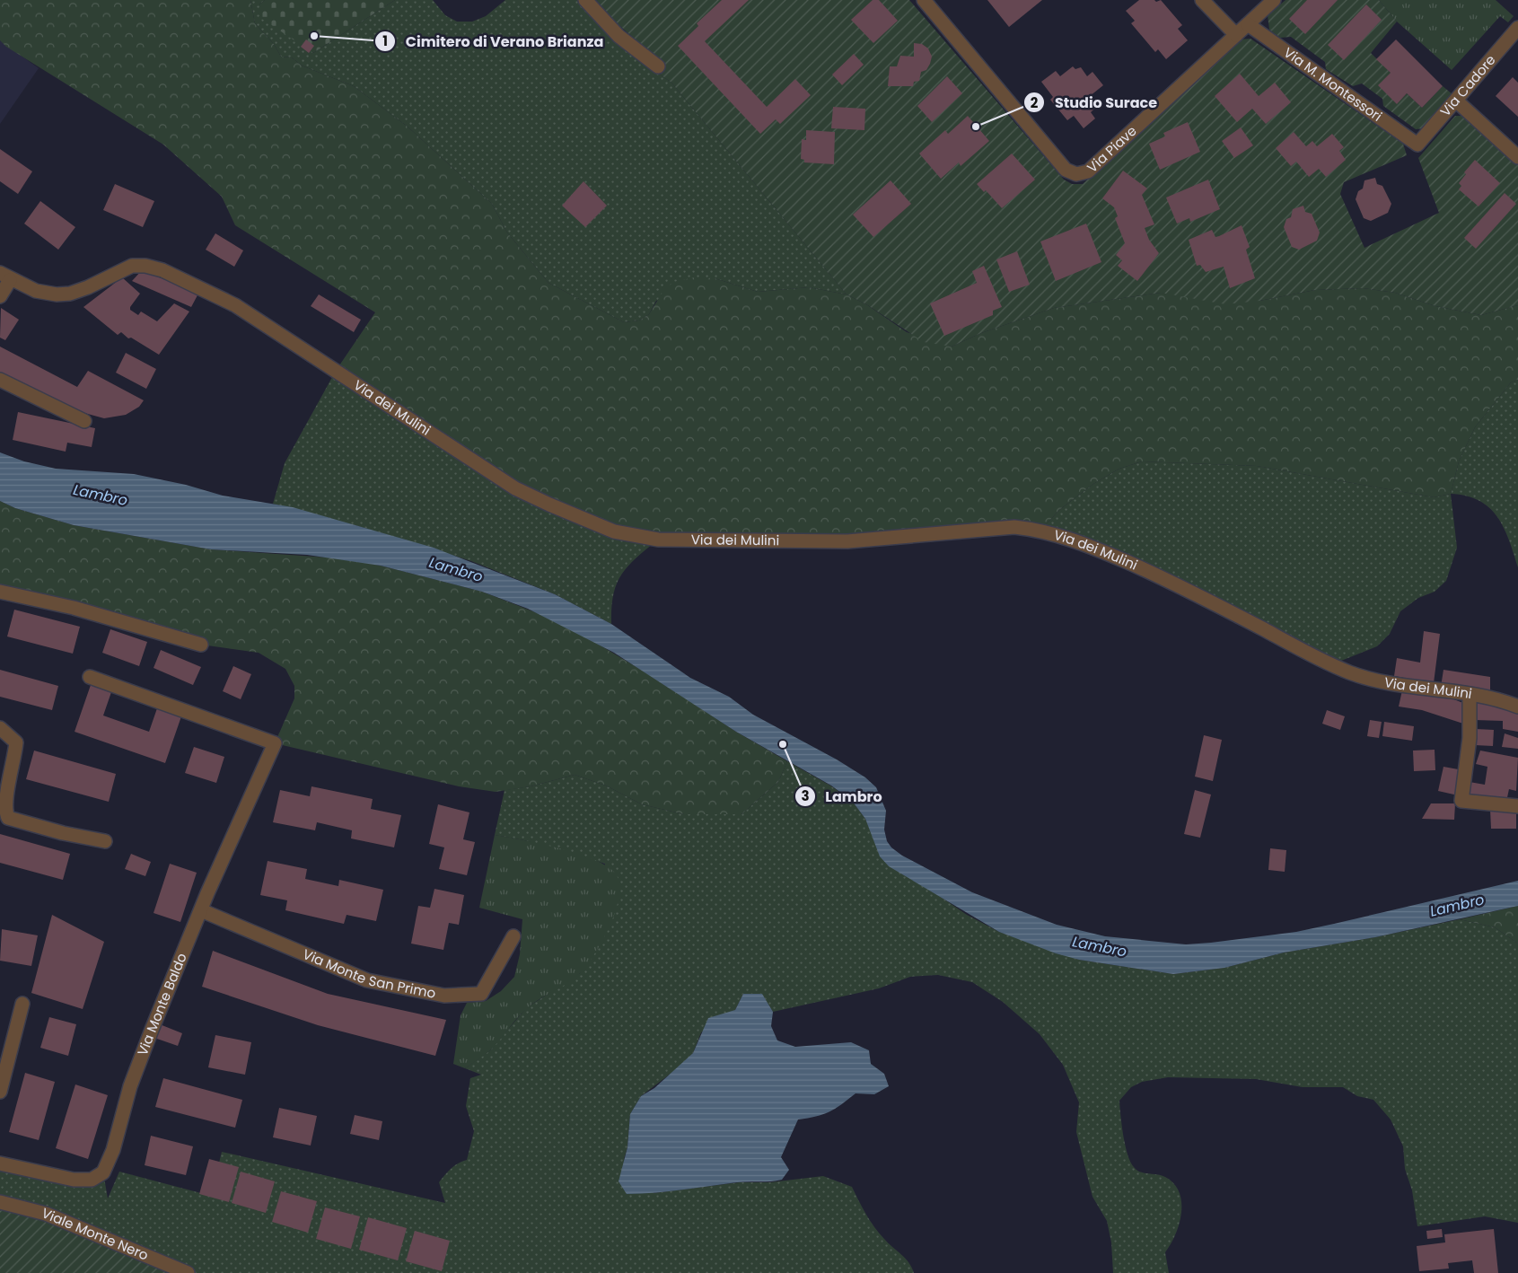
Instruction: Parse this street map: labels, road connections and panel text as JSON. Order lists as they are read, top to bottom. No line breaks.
{"streets":{"street":["Via M. Montessori","Via Cadore","Via Piave","Via dei Mulini","Via Monte San Primo","Via Monte Baldo","Viale Monte Nero"]},"crossings":[["Via M. Montessori","Via Cadore"],["Via M. Montessori","Via Piave"],["Via Monte San Primo","Via Monte Baldo"]],"water":["Lambro"],"places":["Cimitero di Verano Brianza","Studio Surace","Lambro"]}
